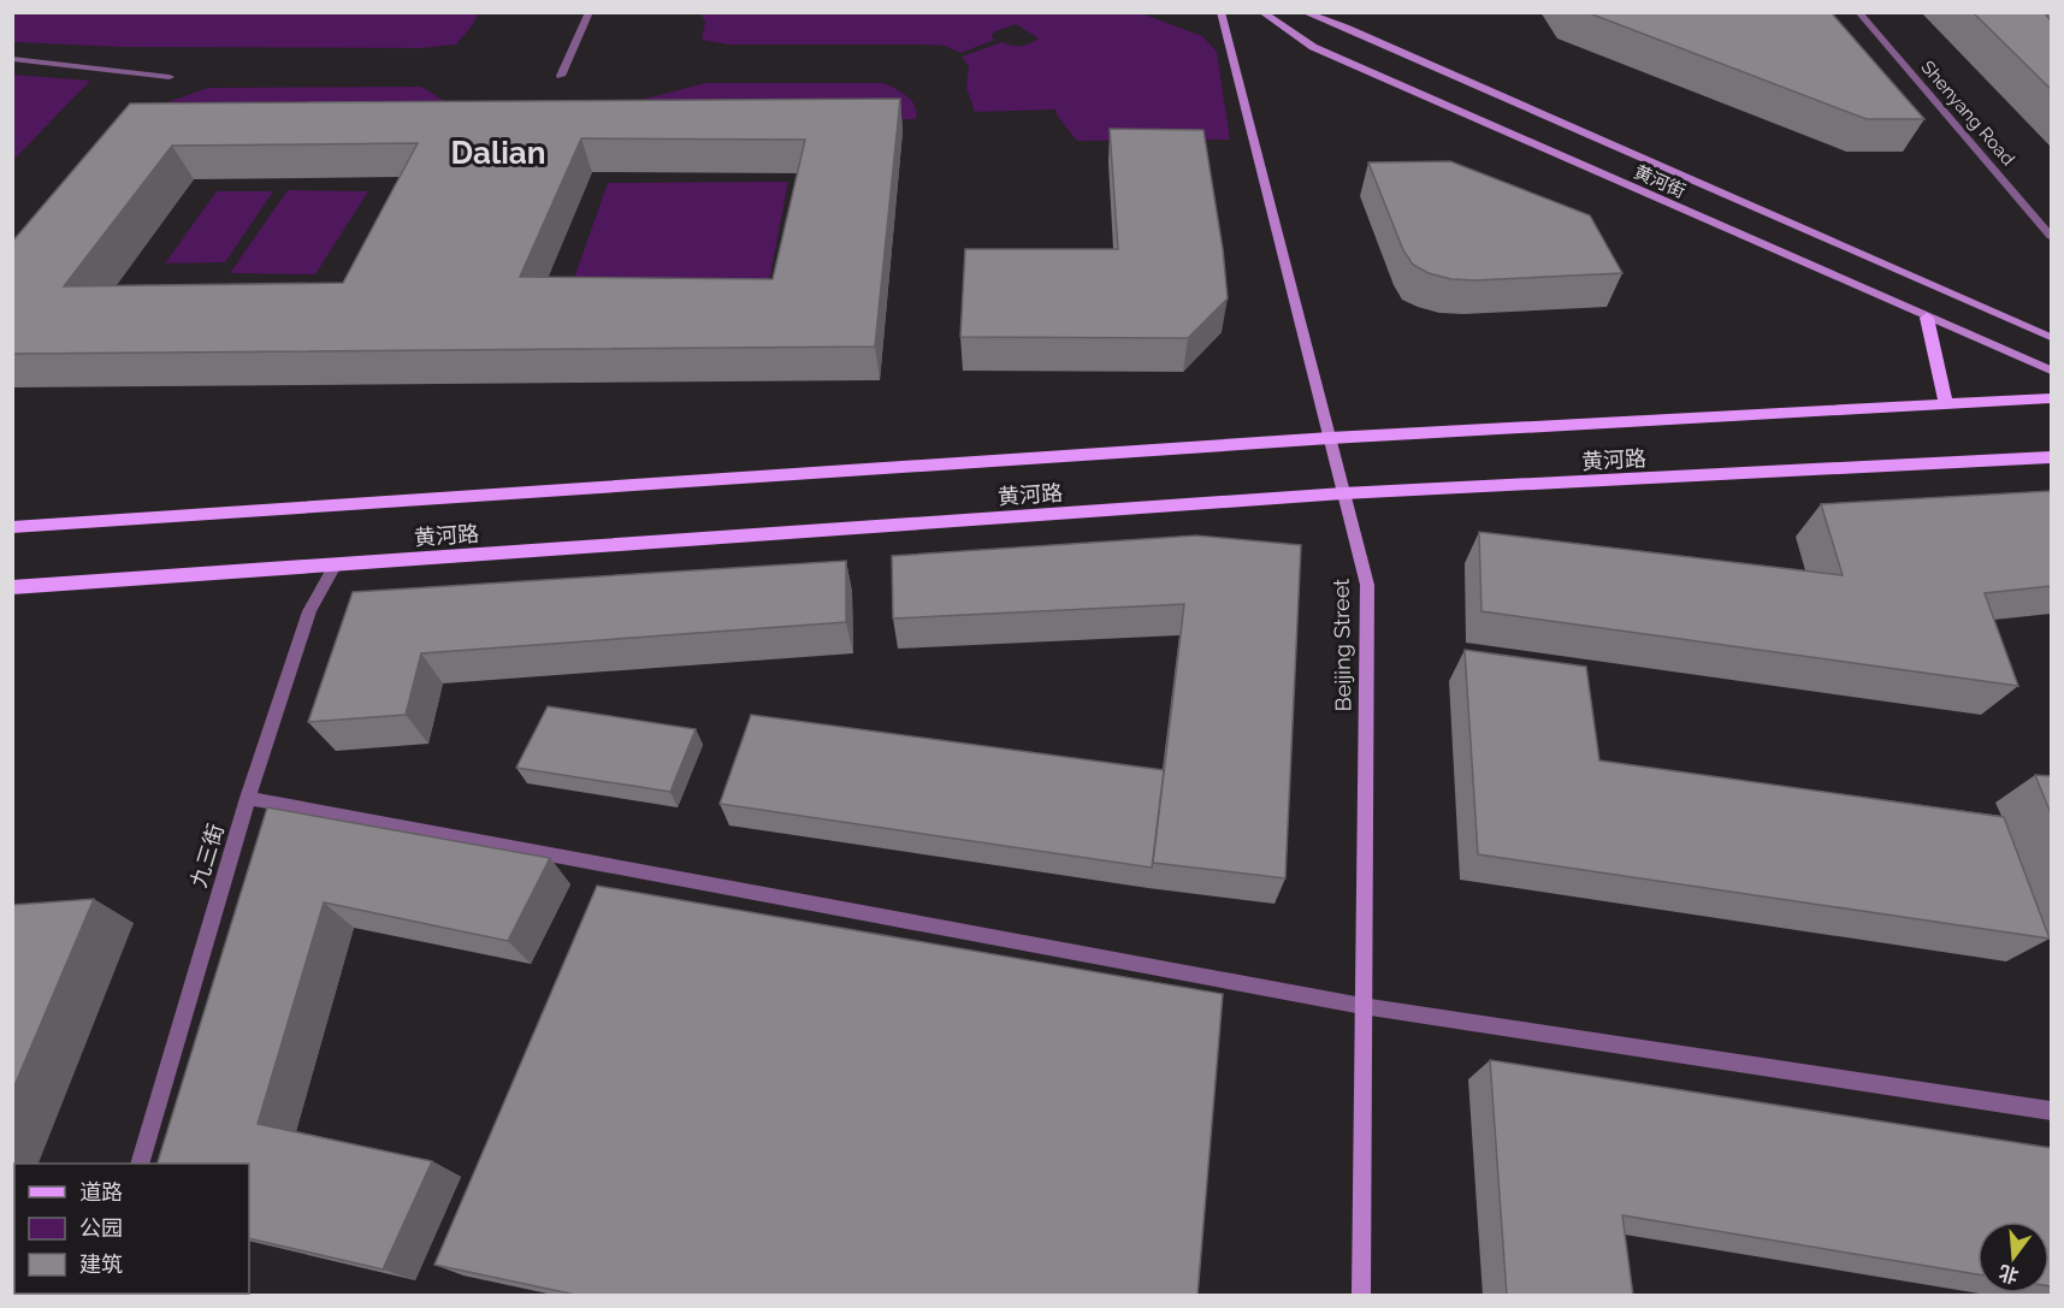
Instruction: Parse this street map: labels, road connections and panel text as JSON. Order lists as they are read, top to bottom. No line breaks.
{"streets":{"main road":["黄河街","黄河路","Beijing Street"],"street":["Shenyang Road","九三街"]},"crossings":[["黄河路","Beijing Street"],["黄河路","九三街"]],"districts":["Dalian"],"legend":["道路","公园","建筑"],"north":"bottom"}
